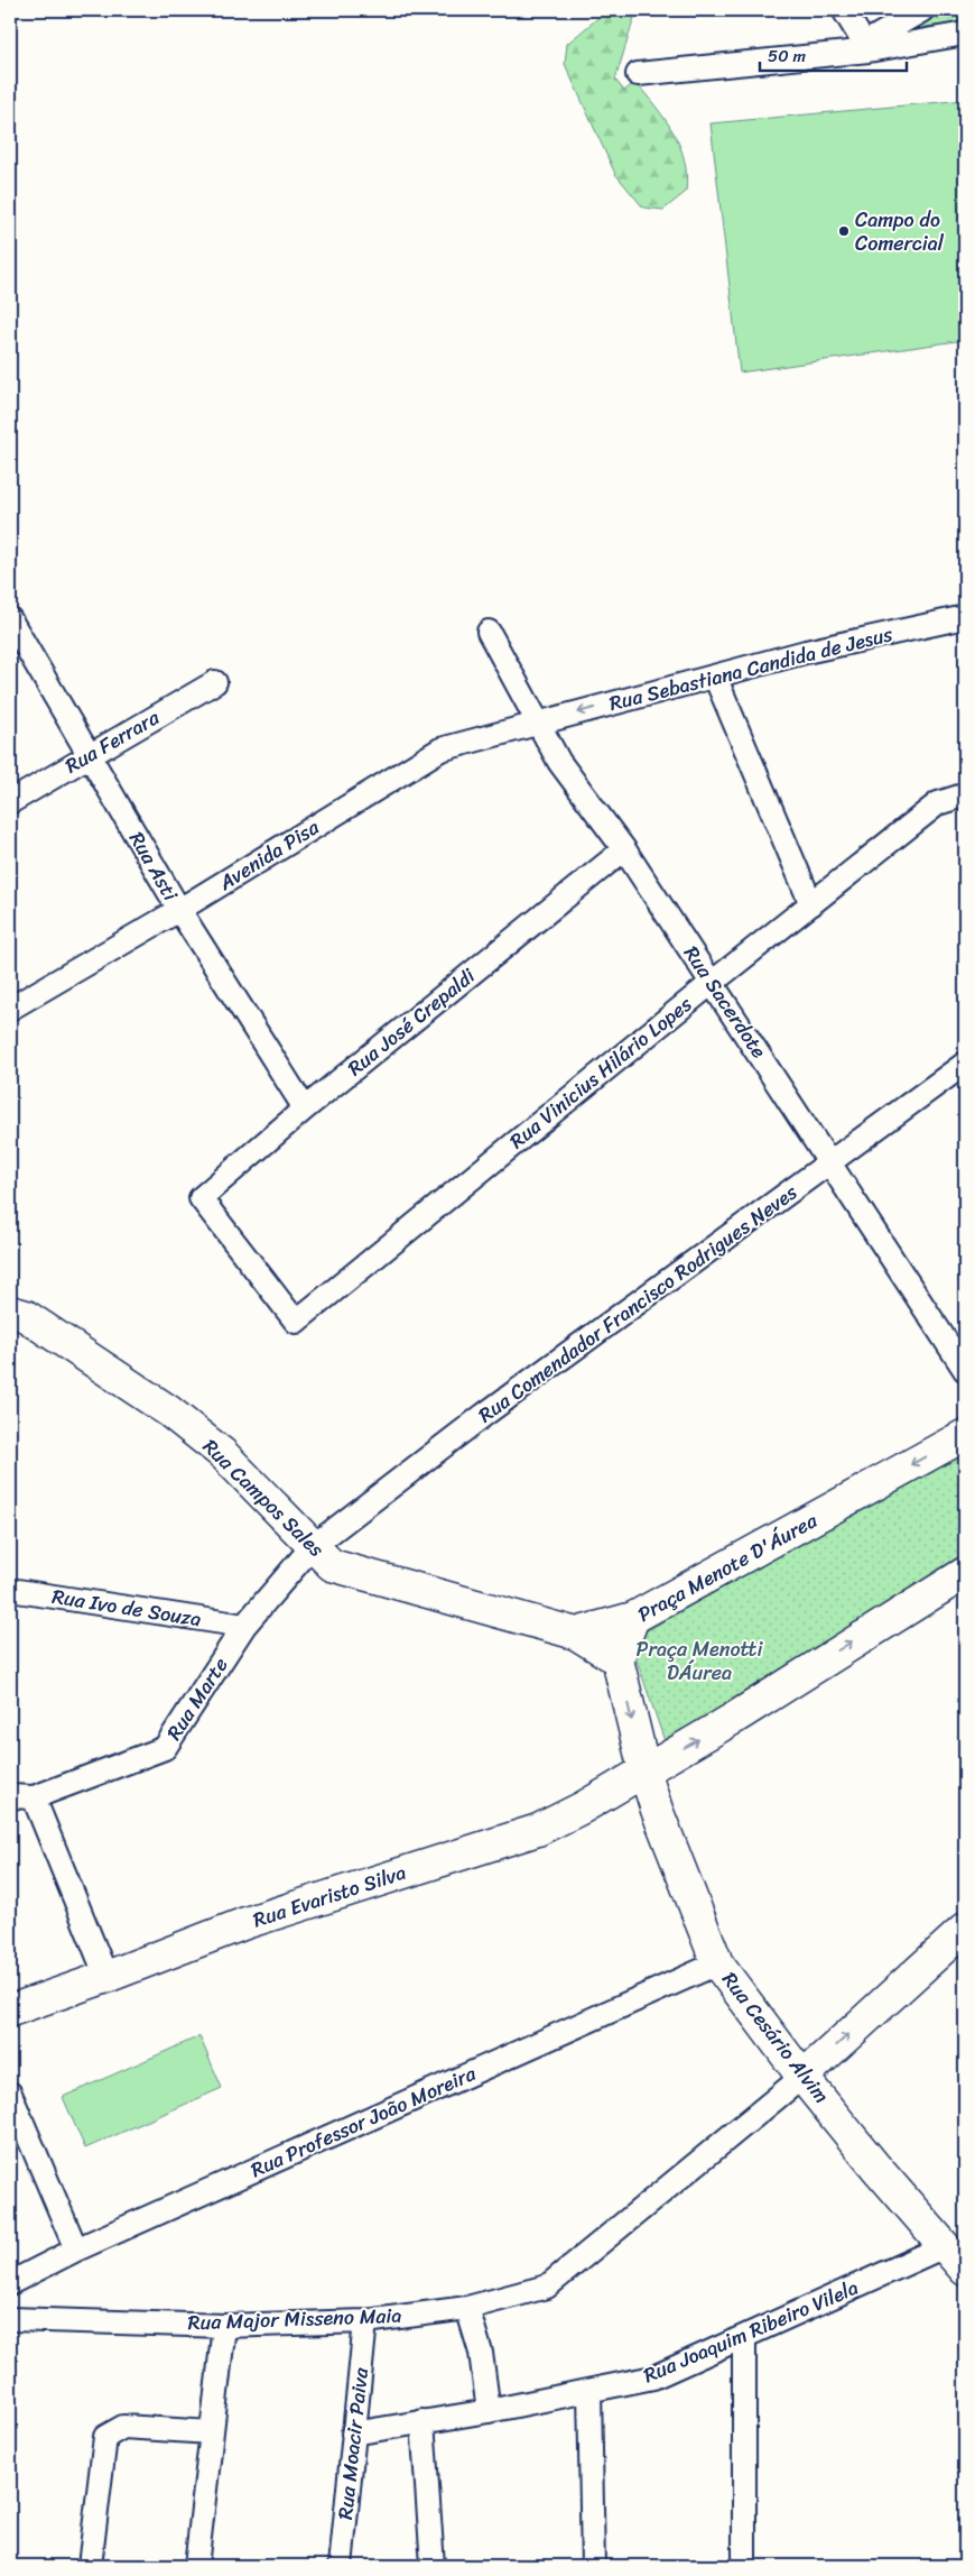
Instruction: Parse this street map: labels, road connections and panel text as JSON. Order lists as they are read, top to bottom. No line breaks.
{"streets":{"street":["Rua Sebastiana Candida de Jesus","Rua Ferrara","Avenida Pisa","Rua Asti","Rua Sacerdote","Rua José Crepaldi","Rua Vinicius Hilário Lopes","Rua Comendador Francisco Rodrigues Neves","Rua Campos Sales","Praça Menote D'Áurea","Rua Ivo de Souza","Rua Marte","Rua Evaristo Silva","Rua Cesário Alvim","Rua Professor João Moreira","Rua Major Misseno Maia","Rua Joaquim Ribeiro Vilela","Rua Moacir Paiva"]},"crossings":[["Rua Sebastiana Candida de Jesus","Avenida Pisa"],["Rua Sebastiana Candida de Jesus","Rua Sacerdote"],["Rua Ferrara","Rua Asti"],["Avenida Pisa","Rua Asti"],["Avenida Pisa","Rua Sacerdote"],["Rua Asti","Rua José Crepaldi"],["Rua Sacerdote","Rua José Crepaldi"],["Rua Sacerdote","Rua Vinicius Hilário Lopes"],["Rua Sacerdote","Rua Comendador Francisco Rodrigues Neves"],["Rua José Crepaldi","Rua Vinicius Hilário Lopes"],["Rua Comendador Francisco Rodrigues Neves","Rua Campos Sales"],["Rua Comendador Francisco Rodrigues Neves","Rua Marte"],["Rua Campos Sales","Praça Menote D'Áurea"],["Rua Campos Sales","Rua Marte"],["Rua Ivo de Souza","Rua Marte"],["Rua Evaristo Silva","Rua Cesário Alvim"],["Rua Cesário Alvim","Rua Professor João Moreira"],["Rua Cesário Alvim","Rua Major Misseno Maia"],["Rua Cesário Alvim","Rua Joaquim Ribeiro Vilela"],["Rua Major Misseno Maia","Rua Moacir Paiva"],["Rua Joaquim Ribeiro Vilela","Rua Moacir Paiva"]],"one_way":["Rua Sebastiana Candida de Jesus"],"parks":["Praça Menotti DÁurea"],"places":["Campo do Comercial"],"scale_bar":"50 m"}
